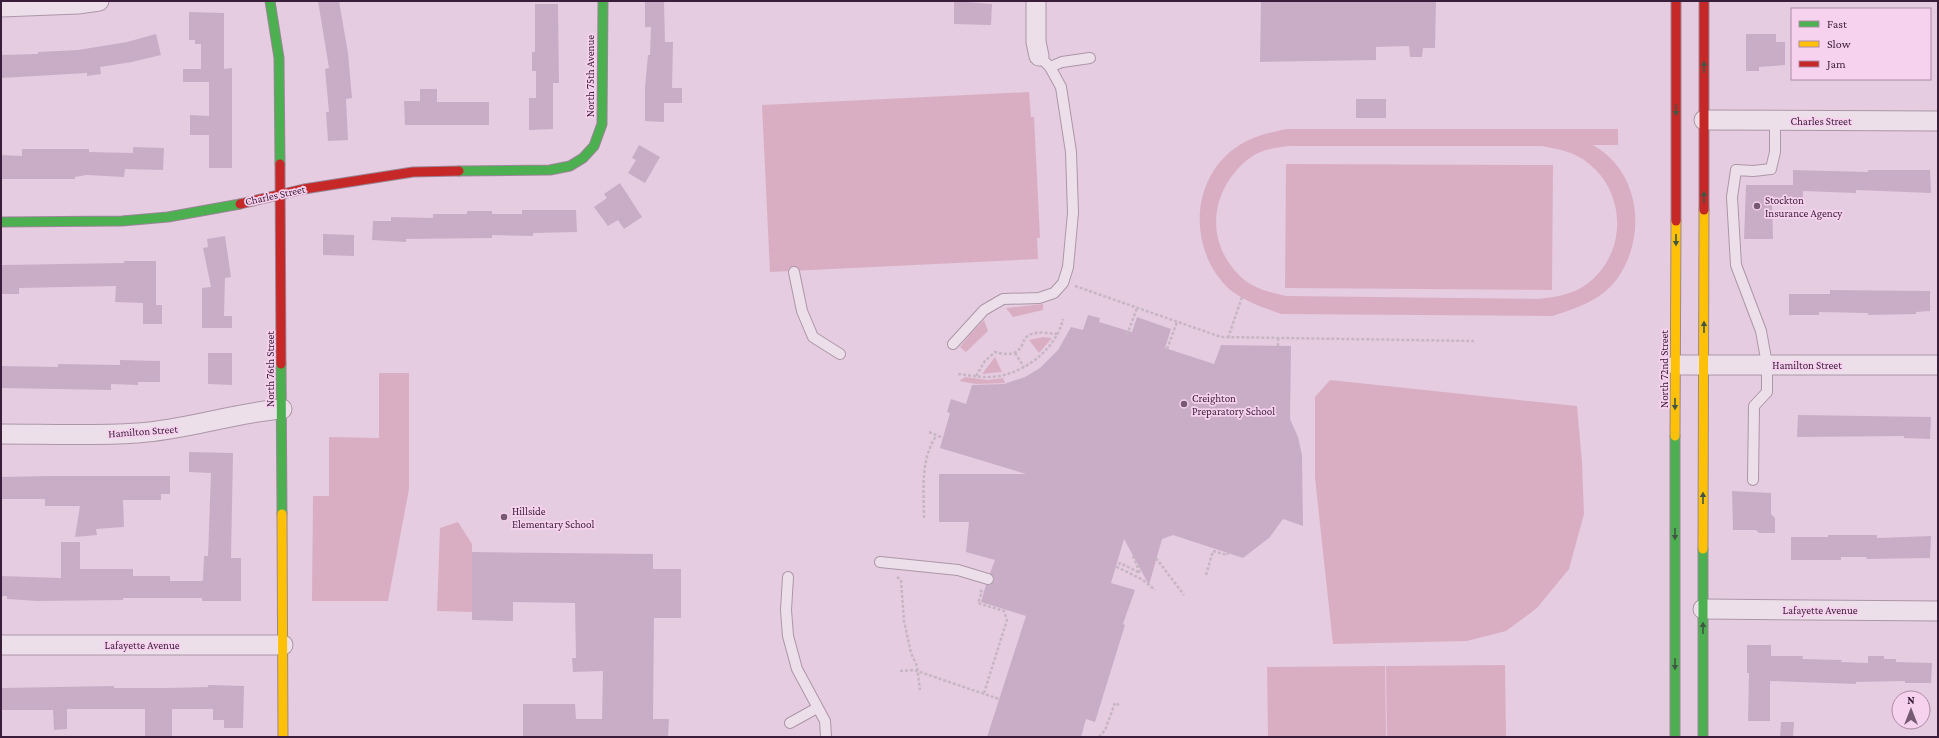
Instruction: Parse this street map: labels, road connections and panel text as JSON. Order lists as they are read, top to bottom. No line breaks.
{"streets":{"street":["North 75th Avenue","Charles Street","Hamilton Street","North 76th Street","North 72nd Street","Lafayette Avenue"]},"crossings":[["North 75th Avenue","Charles Street"],["Charles Street","North 76th Street"],["Hamilton Street","North 76th Street"],["Hamilton Street","North 72nd Street"],["North 76th Street","Lafayette Avenue"]],"places":["Stockton Insurance Agency","Creighton Preparatory School","Hillside Elementary School"],"legend":["Fast","Slow","Jam"],"north":"top"}
